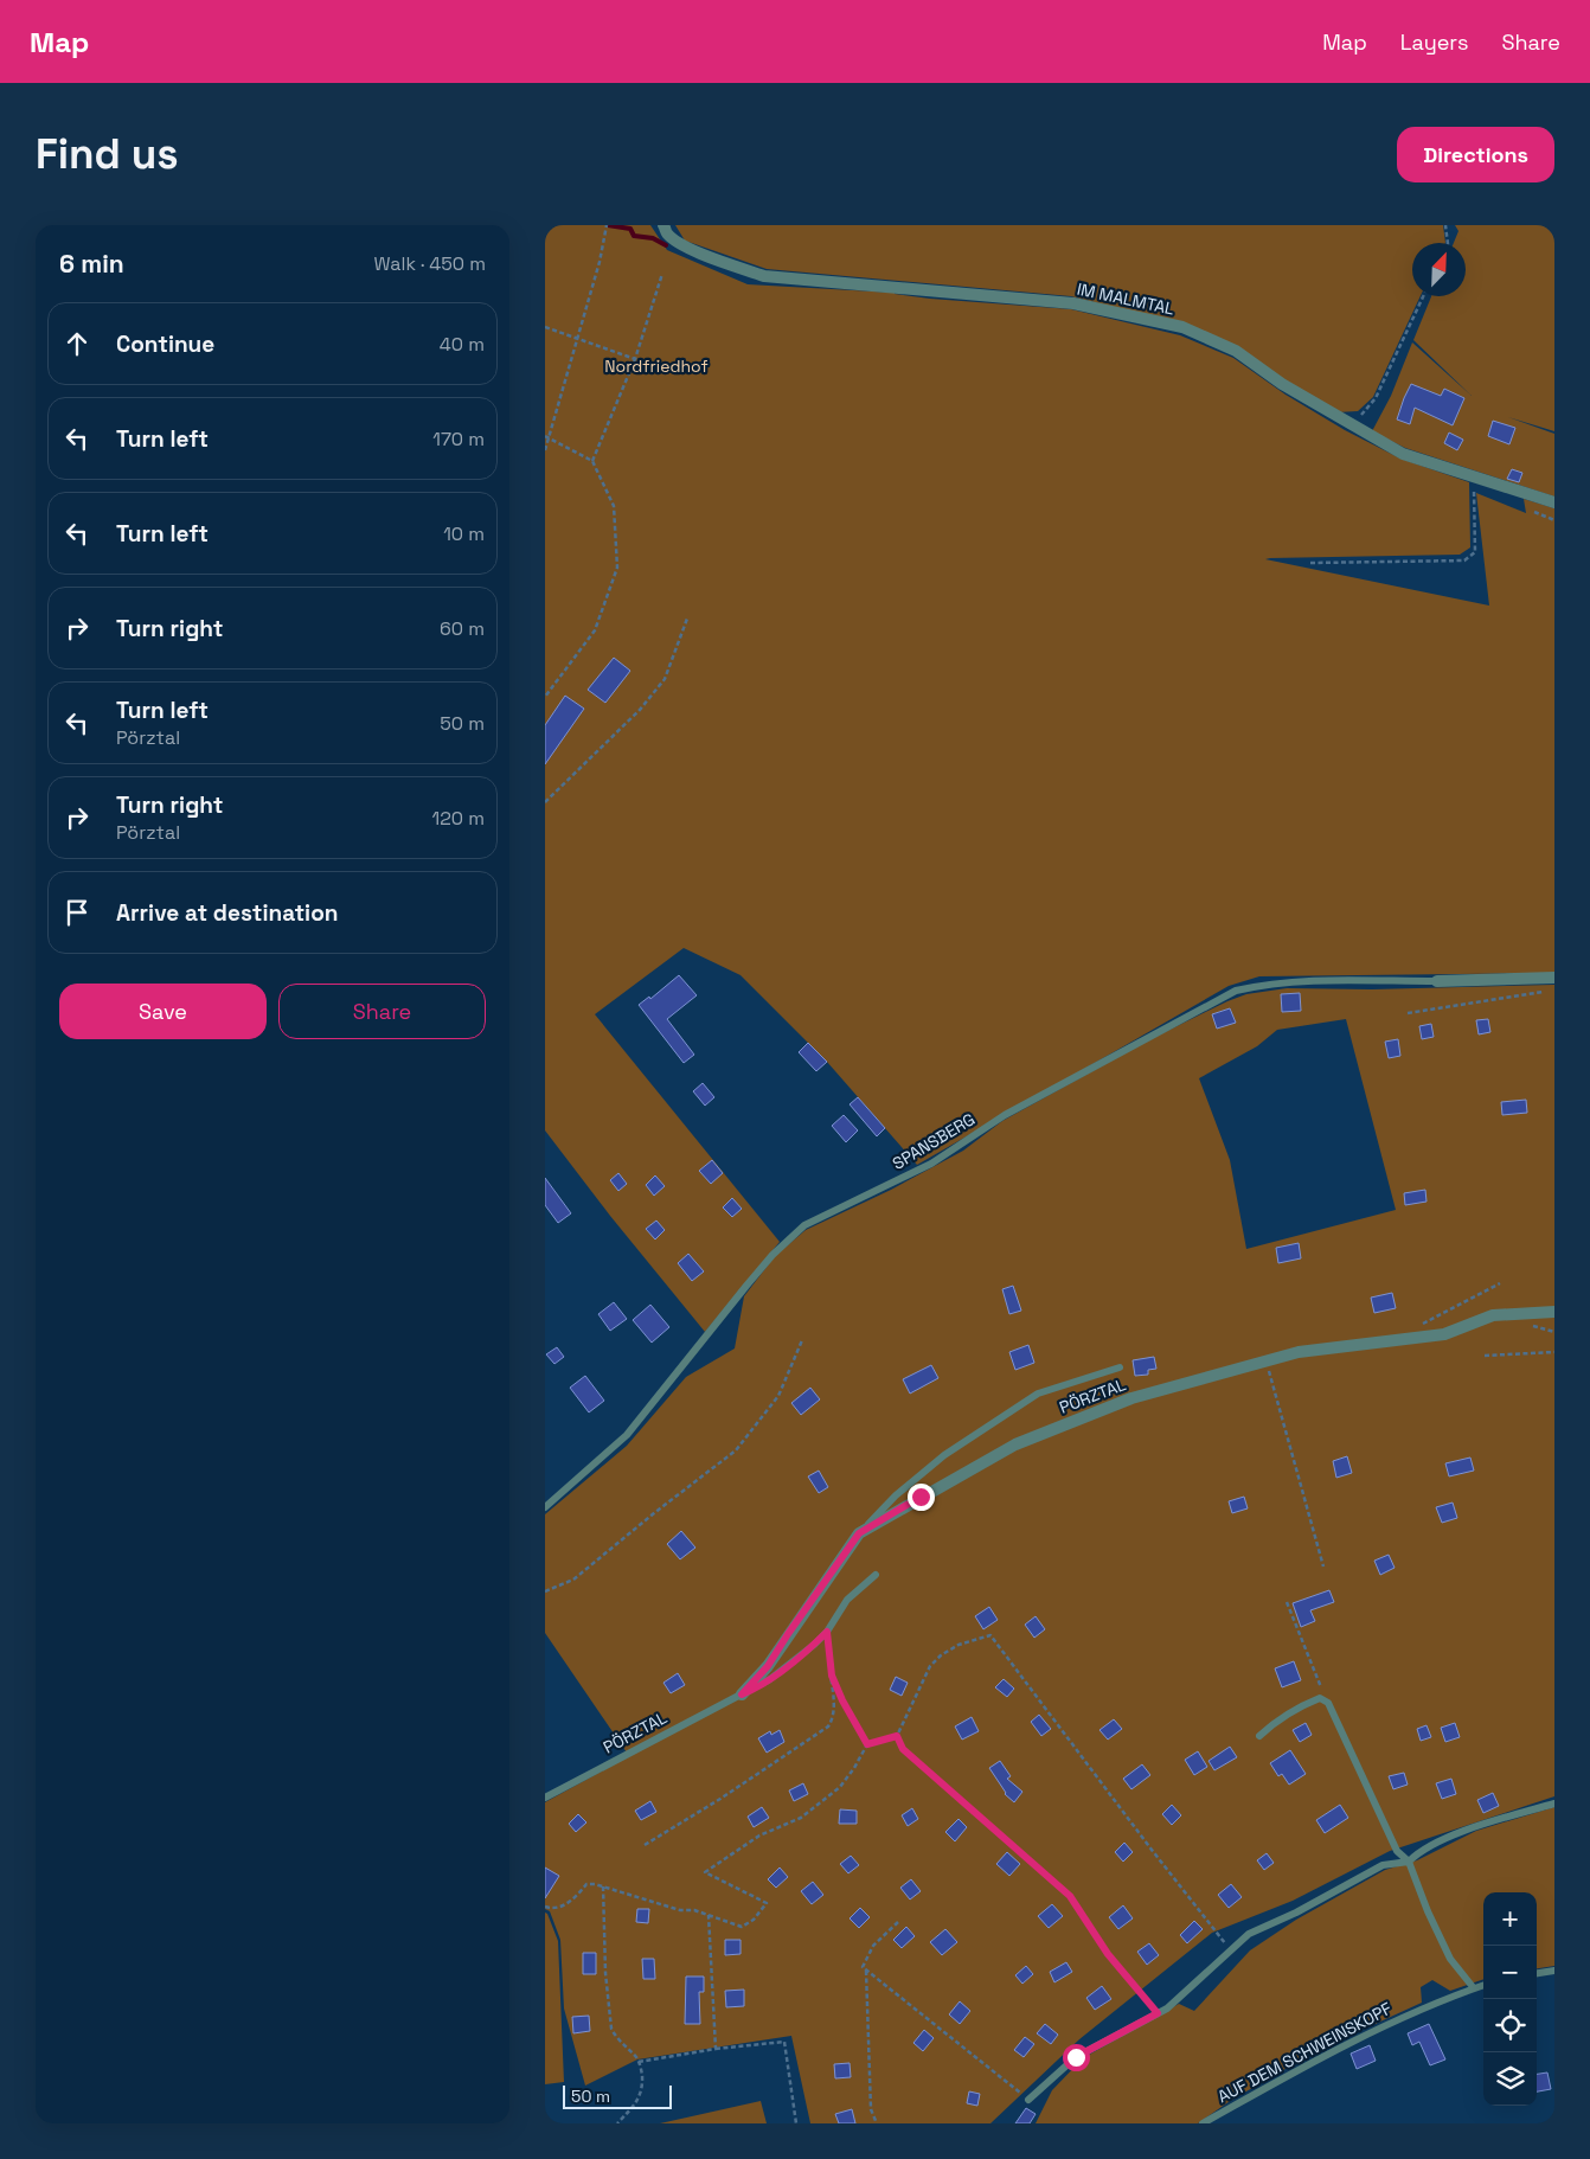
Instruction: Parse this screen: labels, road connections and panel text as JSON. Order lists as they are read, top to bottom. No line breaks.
{"streets":{"street":["IM MALMTAL","PÖRZTAL"],"lane":["SPANSBERG","AUF DEM SCHWEINSKOPF"]},"parks":["Nordfriedhof"],"scale_bar":"50 m","north":"top right","page":{"header":"Map","nav":["Map","Layers","Share"],"buttons":["Directions",["Save","Share"]],"title":"Find us","heading":["6 min","Walk · 450 m"],"list":[["Continue","40 m"],["Turn left","170 m"],["Turn left","10 m"],["Turn right","60 m"],["Turn left","Pörztal","50 m"],["Turn right","Pörztal","120 m"],"Arrive at destination"],"map_buttons":["+","−"],"scale":"50 m"}}
